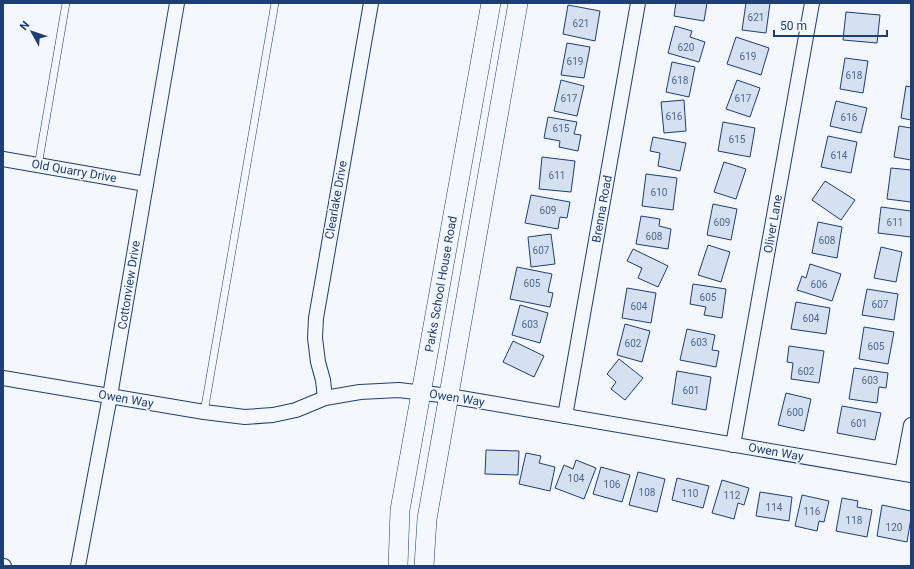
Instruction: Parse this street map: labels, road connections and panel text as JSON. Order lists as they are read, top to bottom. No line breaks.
{"streets":{"street":["Old Quarry Drive","Clearlake Drive","Brenna Road","Oliver Lane","Parks School House Road","Cottonview Drive","Owen Way"]},"crossings":[["Old Quarry Drive","Cottonview Drive"],["Clearlake Drive","Owen Way"],["Brenna Road","Owen Way"],["Oliver Lane","Owen Way"],["Parks School House Road","Owen Way"],["Cottonview Drive","Owen Way"]],"house_numbers":["621","621","620","619","619","618","618","617","617","616","616","615","615","614","611","610","609","609","611","608","608","607","605","606","605","607","604","604","603","603","602","605","602","603","601","600","601","104","106","108","110","112","114","116","118","120"],"scale_bar":"50 m","north":"top left"}
